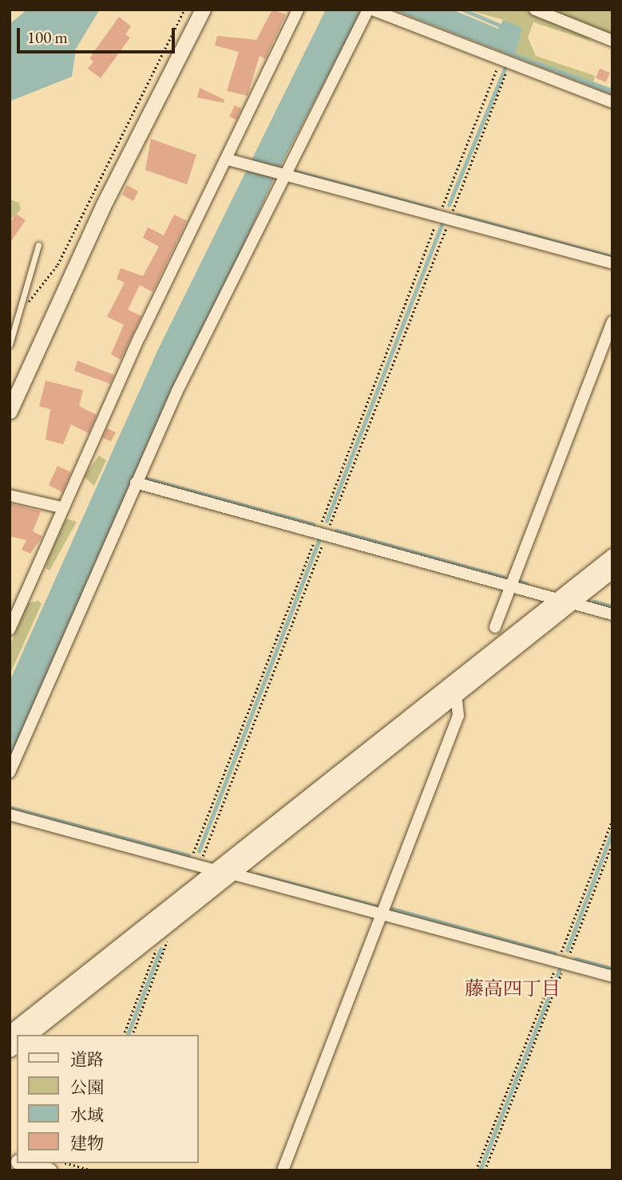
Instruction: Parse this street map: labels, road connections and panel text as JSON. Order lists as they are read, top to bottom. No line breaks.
{"districts":["藤高四丁目"],"legend":["道路","公園","水域","建物"],"scale_bar":"100 m"}
